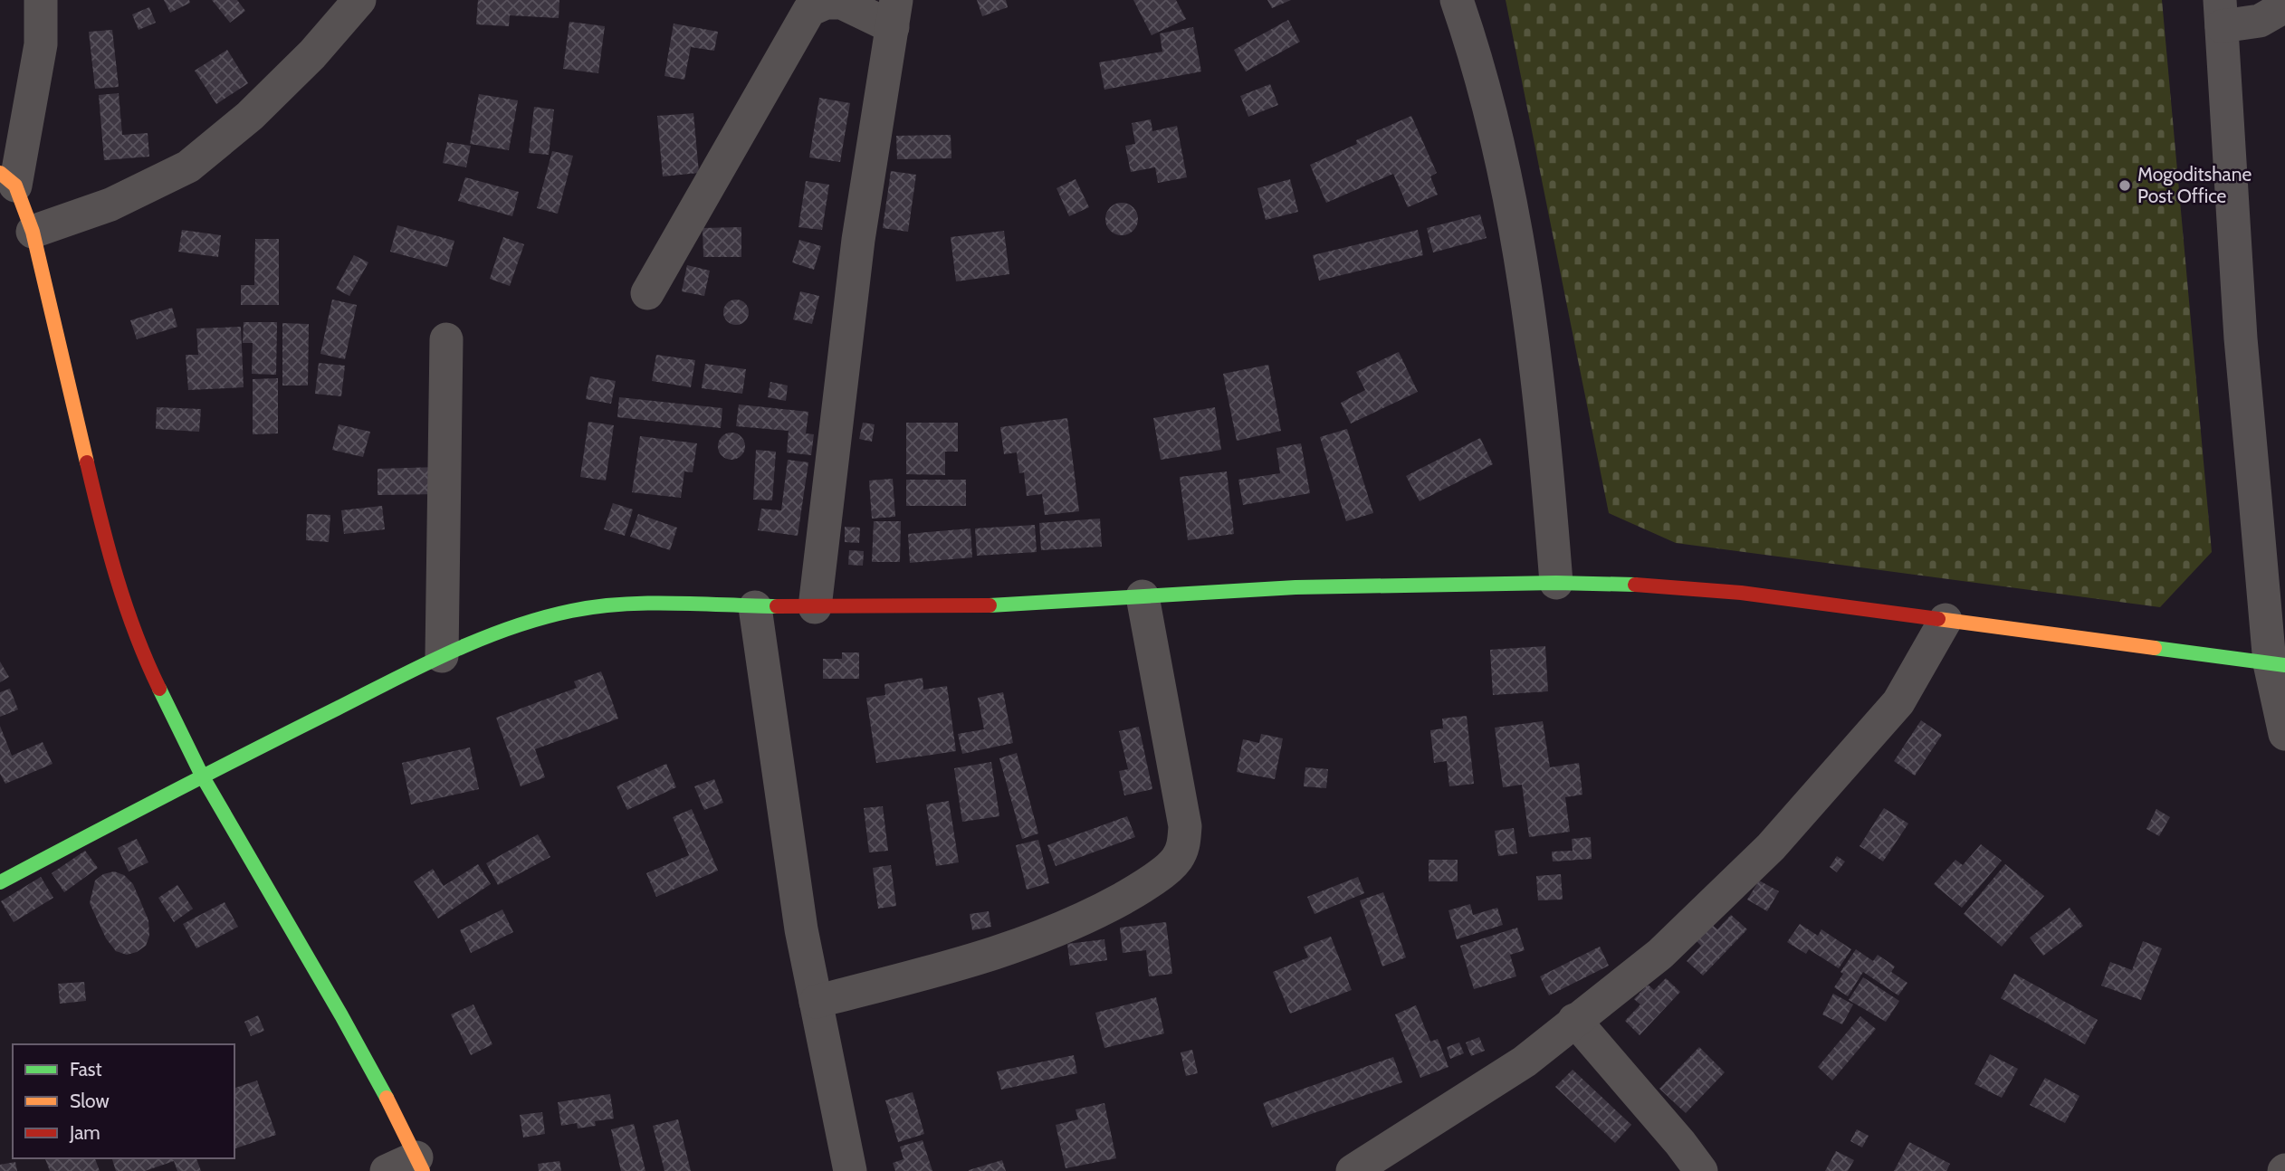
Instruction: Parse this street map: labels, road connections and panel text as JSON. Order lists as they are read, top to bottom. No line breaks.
{"places":["Mogoditshane Post Office"],"legend":["Fast","Slow","Jam"]}
